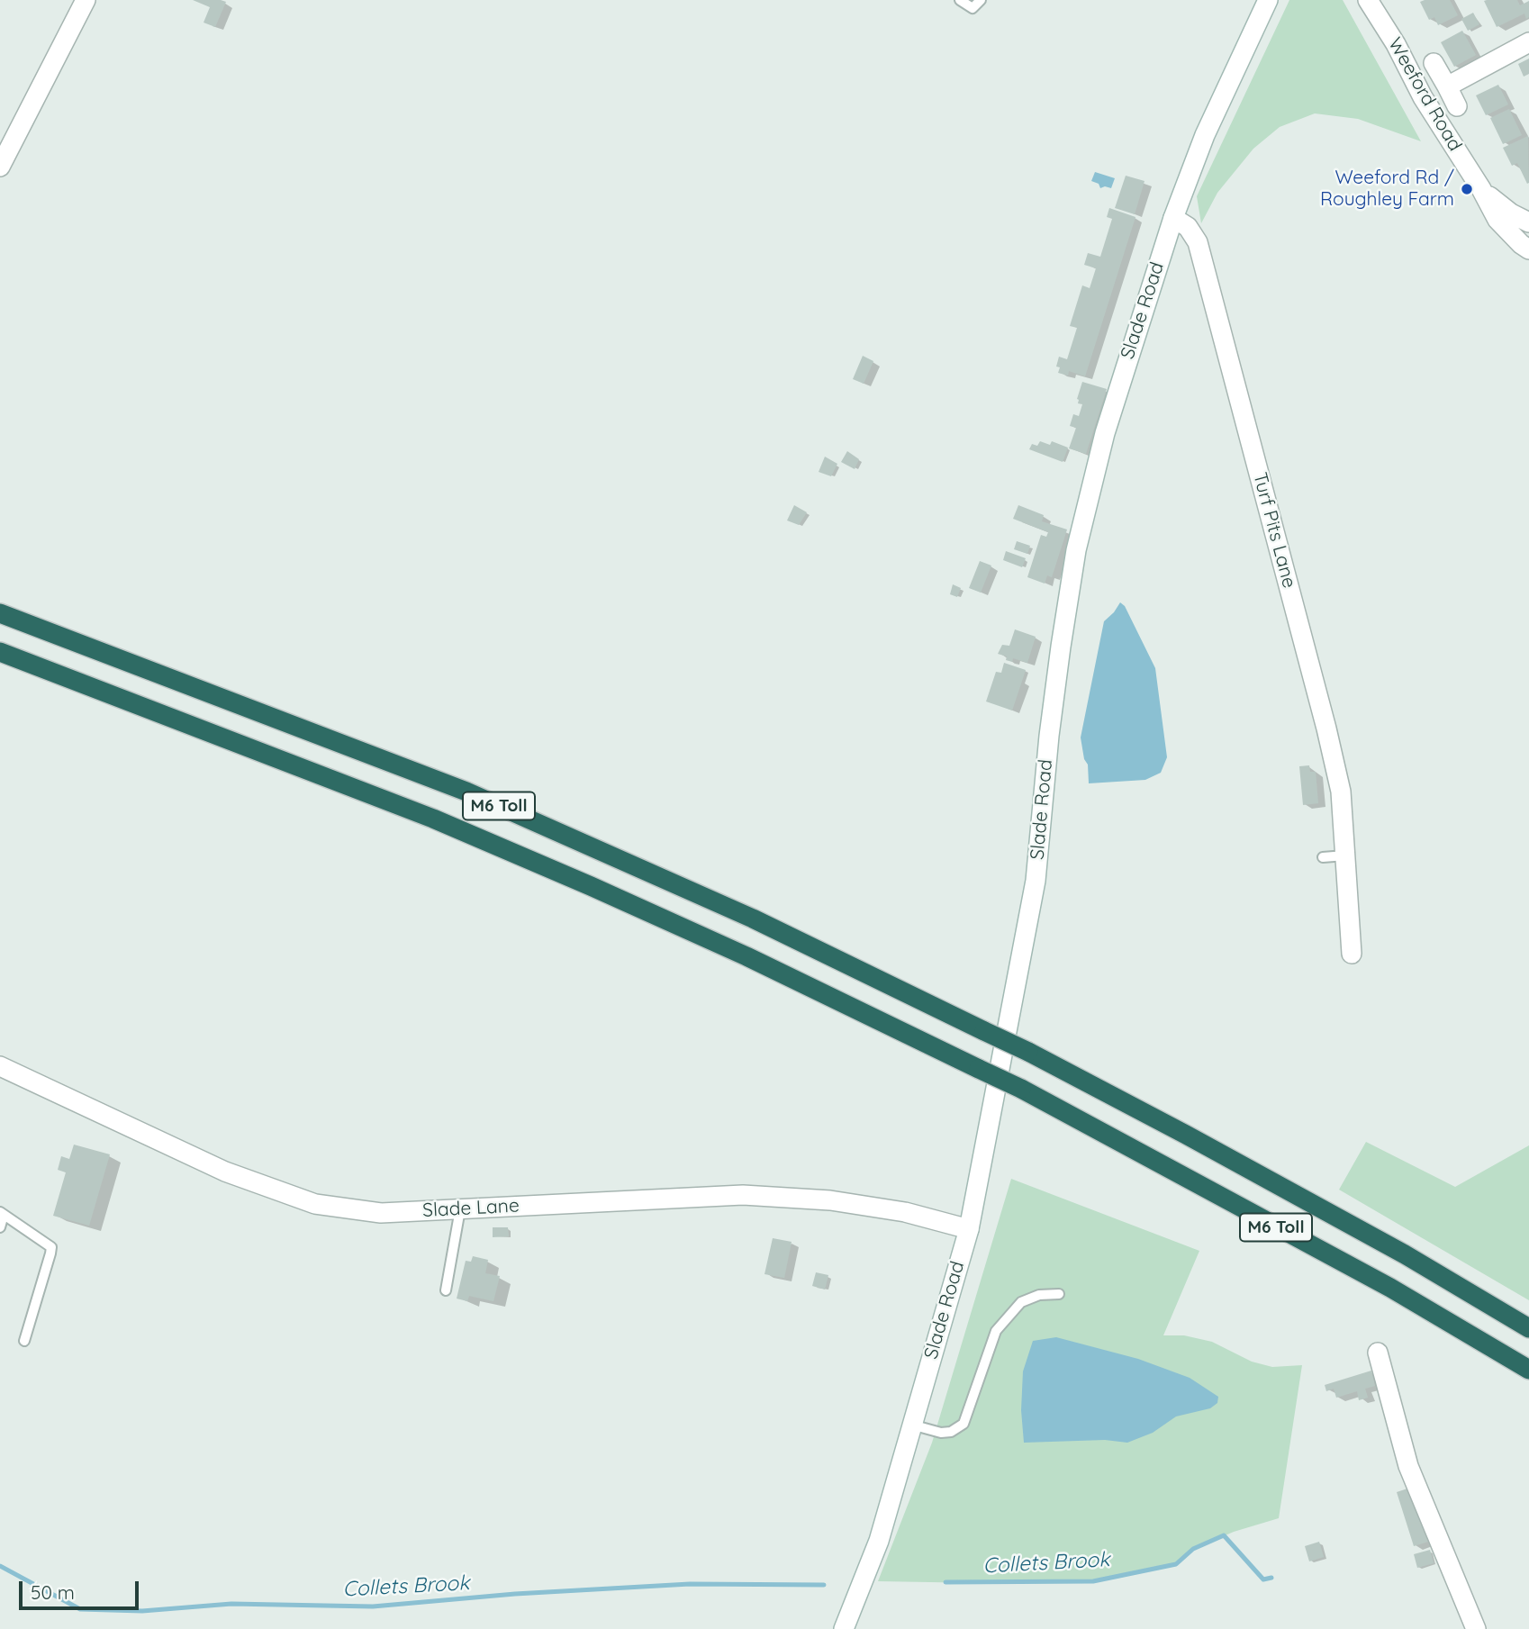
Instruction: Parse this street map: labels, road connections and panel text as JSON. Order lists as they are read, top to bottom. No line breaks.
{"streets":{"highway":["M6 Toll"],"street":["Weeford Road","Slade Road","Turf Pits Lane","Slade Lane"]},"crossings":[["Slade Road","Turf Pits Lane"],["Slade Road","Slade Lane"]],"water":["Collets Brook"],"places":["Weeford Rd / Roughley Farm"],"scale_bar":"50 m"}
